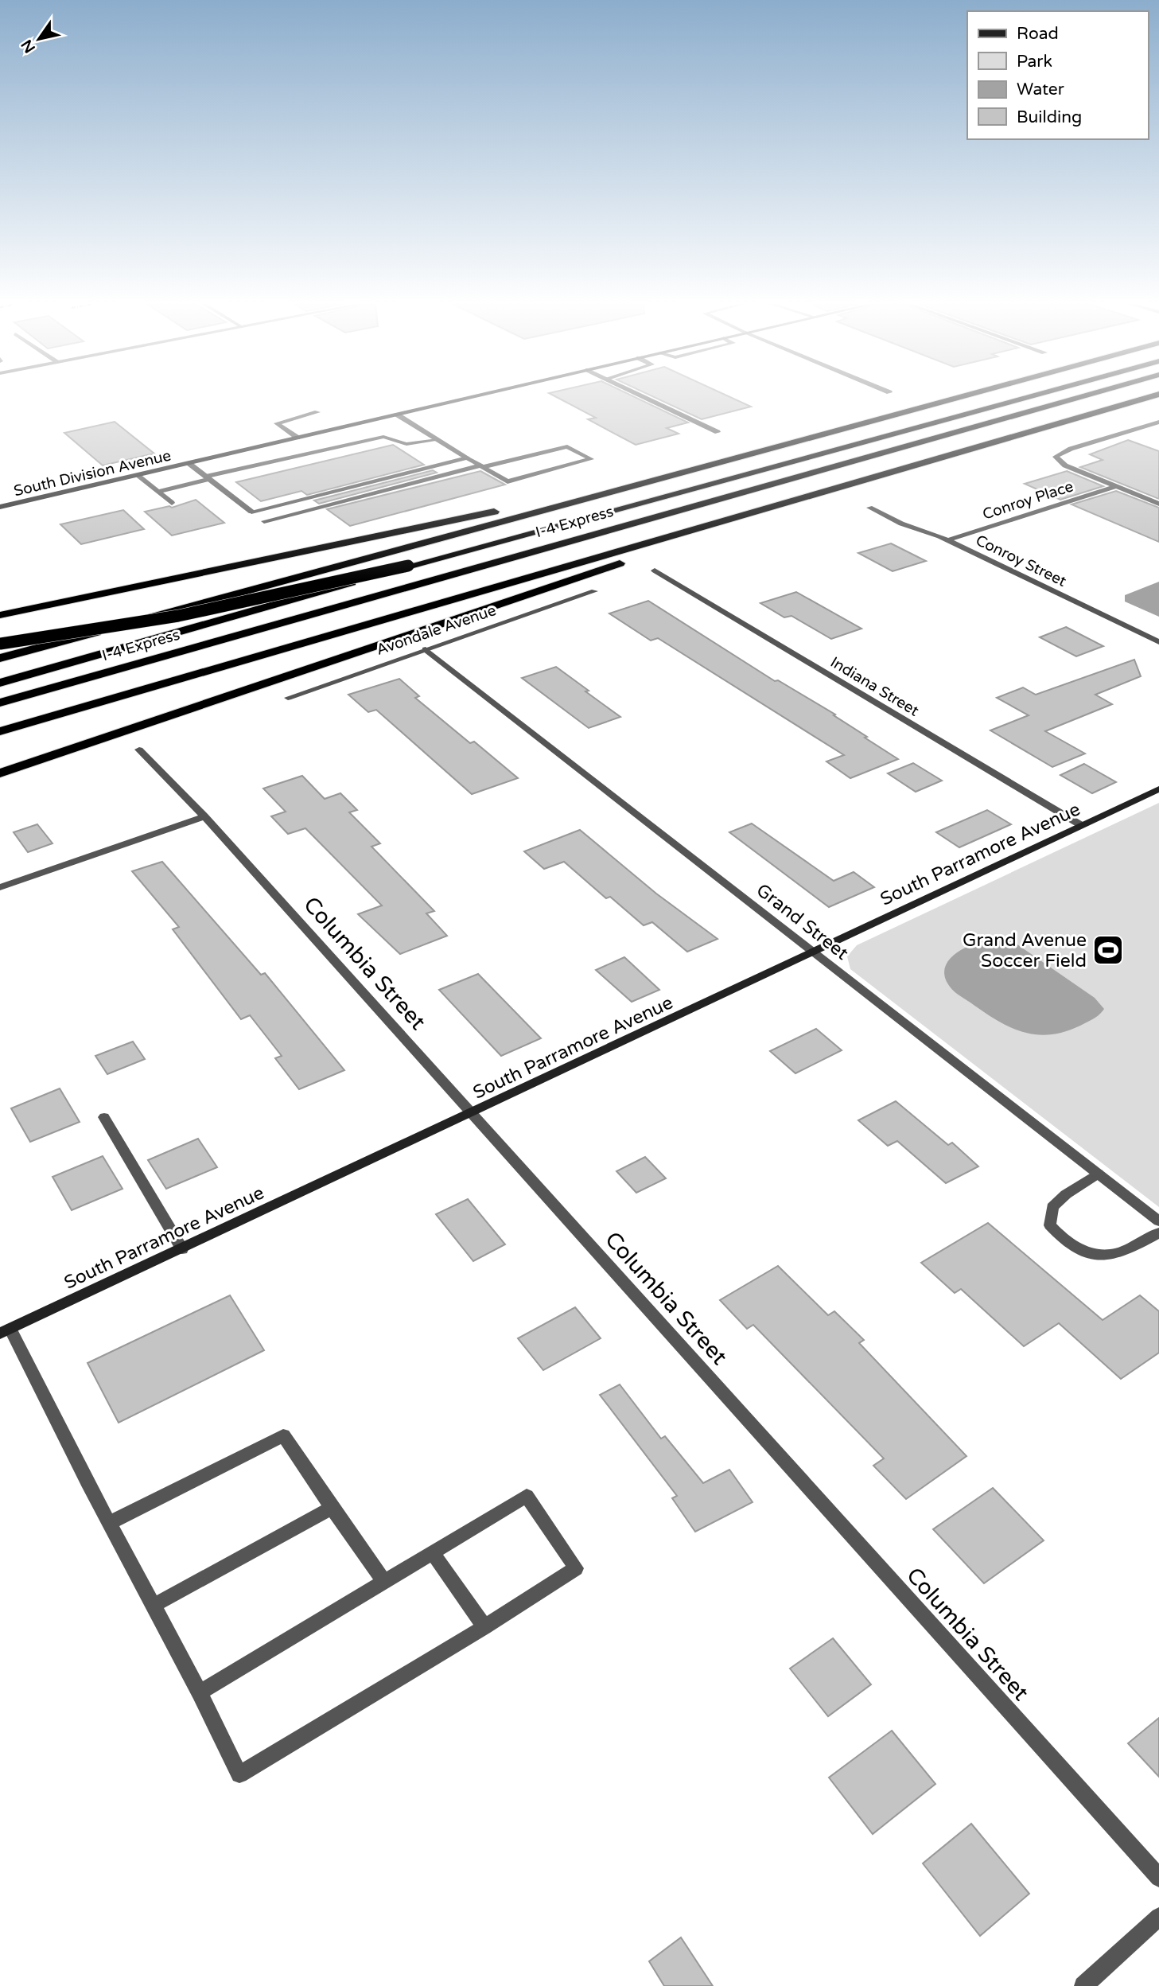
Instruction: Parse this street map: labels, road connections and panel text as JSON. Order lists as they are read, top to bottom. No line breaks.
{"streets":{"highway":["I-4 Express"],"street":["South Division Avenue","Conroy Place","Conroy Street","Avondale Avenue","Indiana Street","South Parramore Avenue","Grand Street","Columbia Street"]},"crossings":[["Conroy Place","Conroy Street"],["Avondale Avenue","Grand Street"],["Indiana Street","South Parramore Avenue"],["South Parramore Avenue","Grand Street"],["South Parramore Avenue","Columbia Street"]],"places":{"sports":["Grand Avenue Soccer Field"]},"legend":["Road","Park","Water","Building"],"north":"bottom left"}
